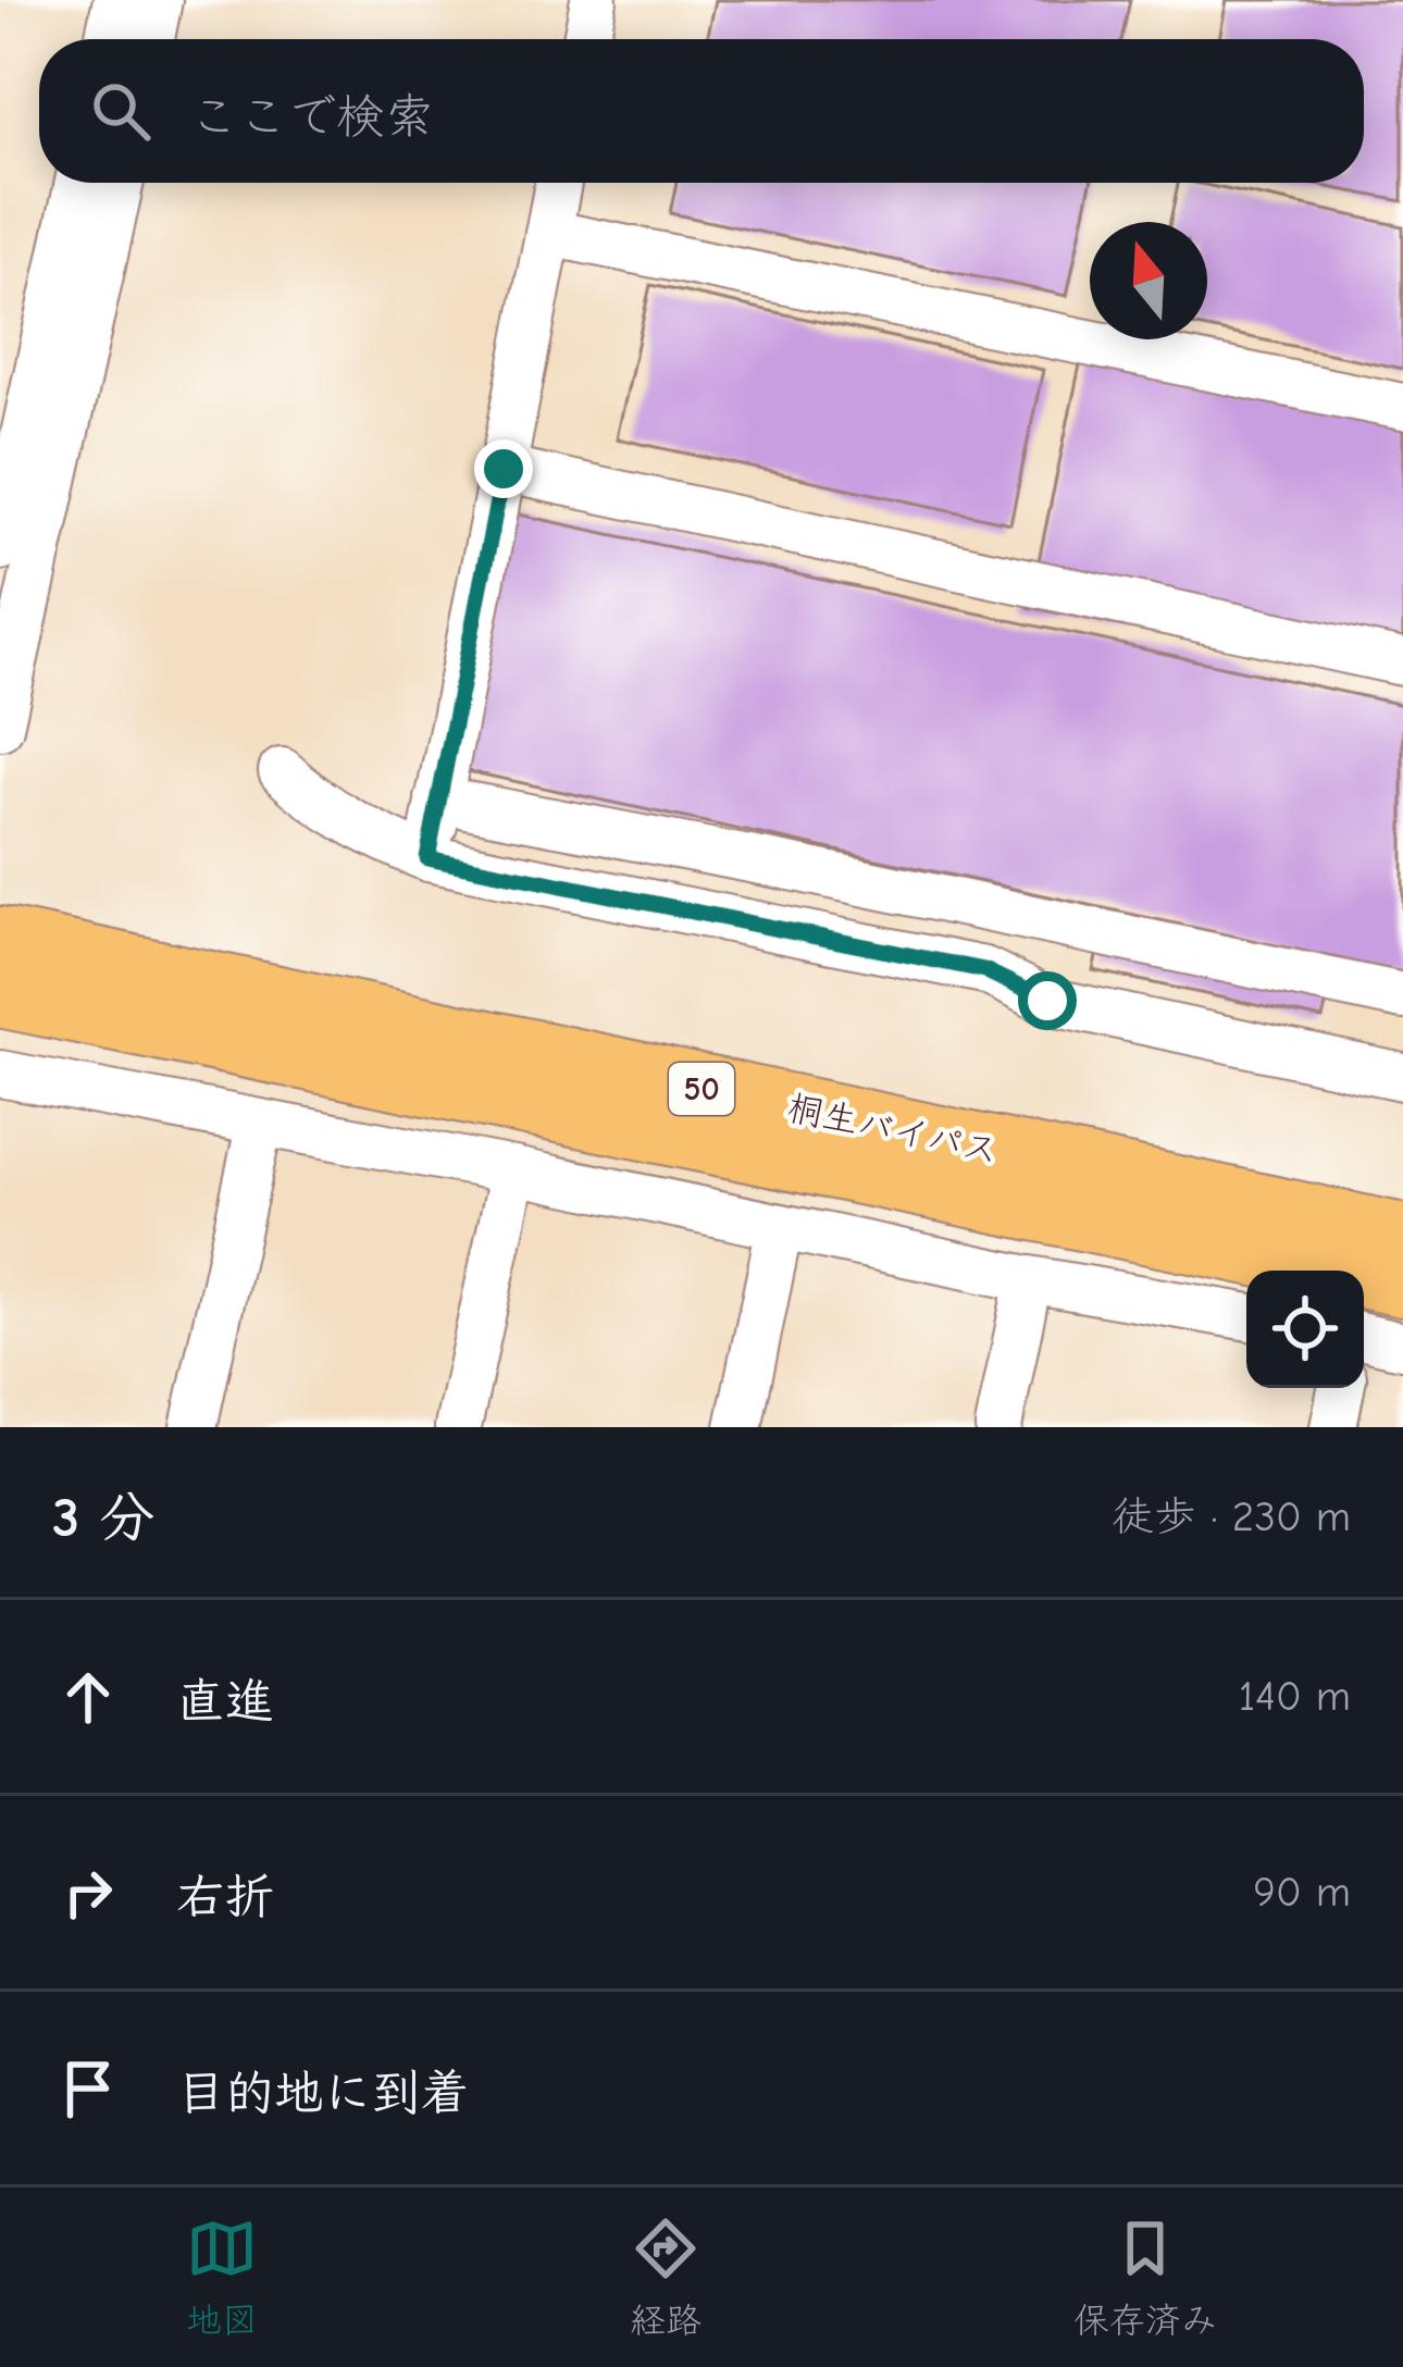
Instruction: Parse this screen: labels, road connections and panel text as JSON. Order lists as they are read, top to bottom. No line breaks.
{"streets":{"highway":["50","桐生バイパス"]},"north":"top","page":{"search":"ここで検索","heading":["3 分","徒歩 · 230 m"],"list":[["直進","140 m"],["右折","90 m"],"目的地に到着"],"nav":["地図","経路","保存済み"]}}
